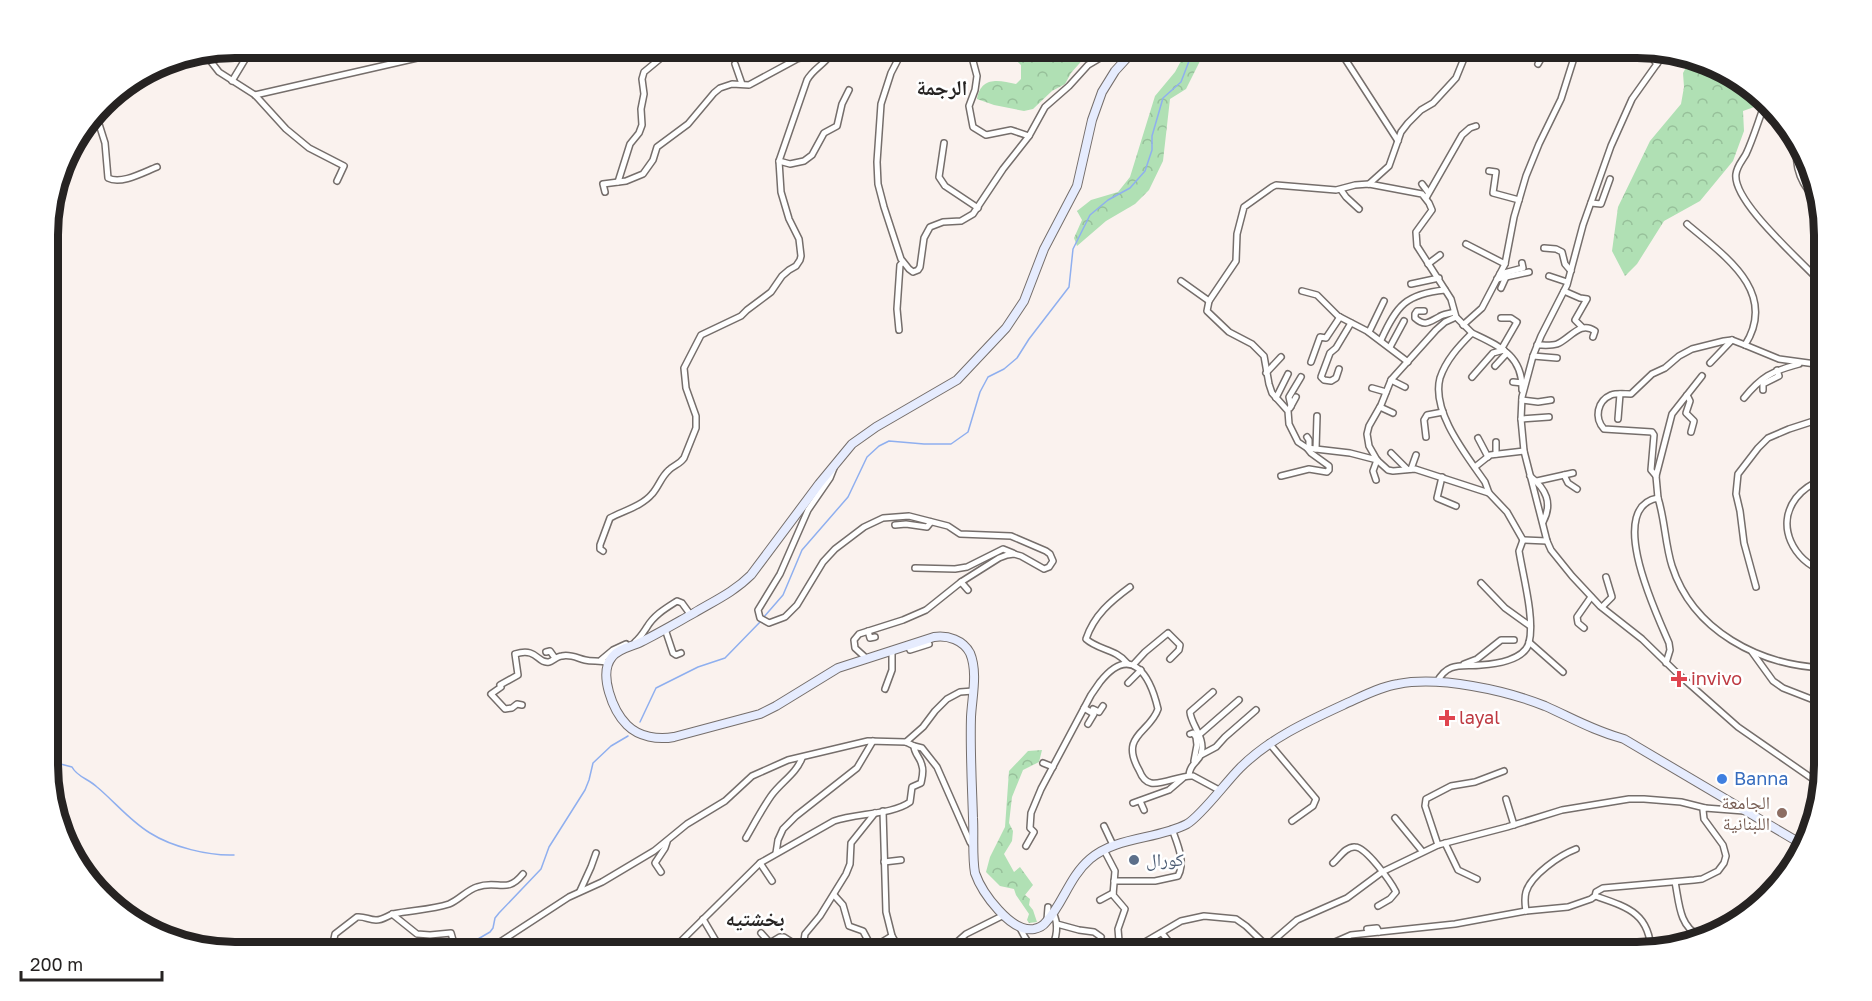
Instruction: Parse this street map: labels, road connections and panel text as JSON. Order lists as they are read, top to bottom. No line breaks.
{"districts":["الرجمة","بخشتيه"],"places":{"health":["invivo","layal"],"other":["Banna","الجامعة اللبنانية","كورال"]},"scale_bar":"200 m"}
